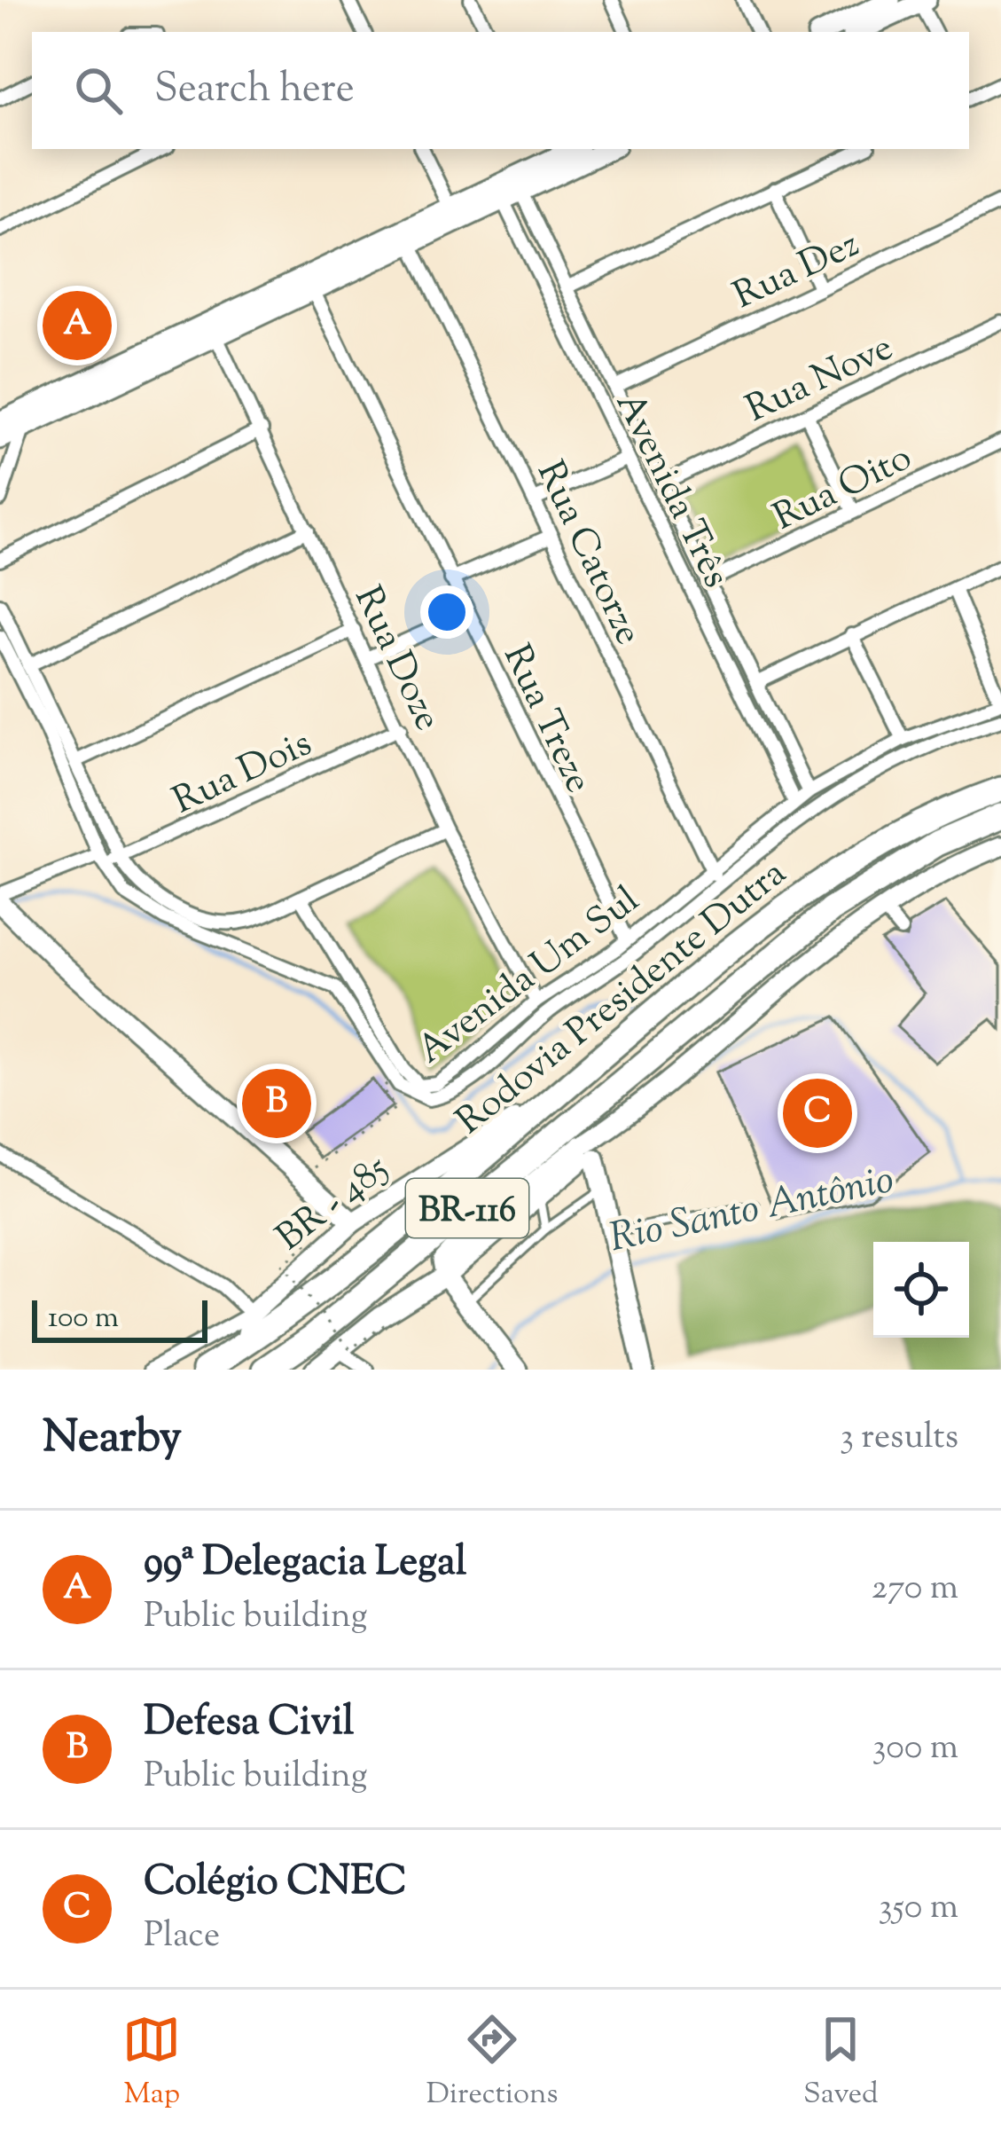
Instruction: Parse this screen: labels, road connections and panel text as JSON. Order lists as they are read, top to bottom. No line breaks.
{"streets":{"highway":["Rodovia Presidente Dutra","BR-116"],"street":["Rua Dez","Rua Nove","Rua Oito","Avenida Três","Rua Catorze","Rua Doze","Rua Treze","Rua Dois","Avenida Um Sul","BR - 485"]},"crossings":[["Rua Dez","Avenida Três"],["Rua Nove","Avenida Três"],["Rua Oito","Avenida Três"],["Avenida Três","Avenida Um Sul"],["Rua Catorze","Avenida Um Sul"],["Rua Doze","Rua Dois"],["Rua Doze","Avenida Um Sul"],["Rua Treze","Avenida Um Sul"],["Rodovia Presidente Dutra","BR - 485"]],"water":["Rio Santo Antônio"],"scale_bar":"100 m","page":{"search":"Search here","pins":["A","B","C"],"scale":"100 m","heading":["Nearby","3 results"],"list":[{"mark":"A","name":"99ª Delegacia Legal","note":"Public building","value":"270 m"},{"mark":"B","name":"Defesa Civil","note":"Public building","value":"300 m"},{"mark":"C","name":"Colégio CNEC","note":"Place","value":"350 m"}],"nav":["Map","Directions","Saved"]}}
